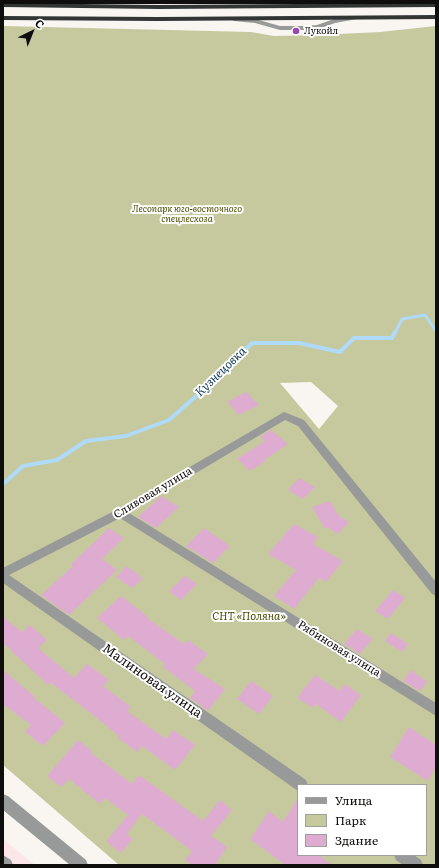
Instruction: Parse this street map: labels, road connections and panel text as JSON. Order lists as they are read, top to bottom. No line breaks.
{"streets":{"lane":["Сливовая улица","Рябиновая улица","Малиновая улица"]},"crossings":[["Сливовая улица","Рябиновая улица"]],"water":["Кузнецовка"],"parks":["Лесопарк юго-восточного спецлесхоза","СНТ «Поляна»"],"places":["Лукойл"],"legend":["Улица","Парк","Здание"],"north":"top right"}
